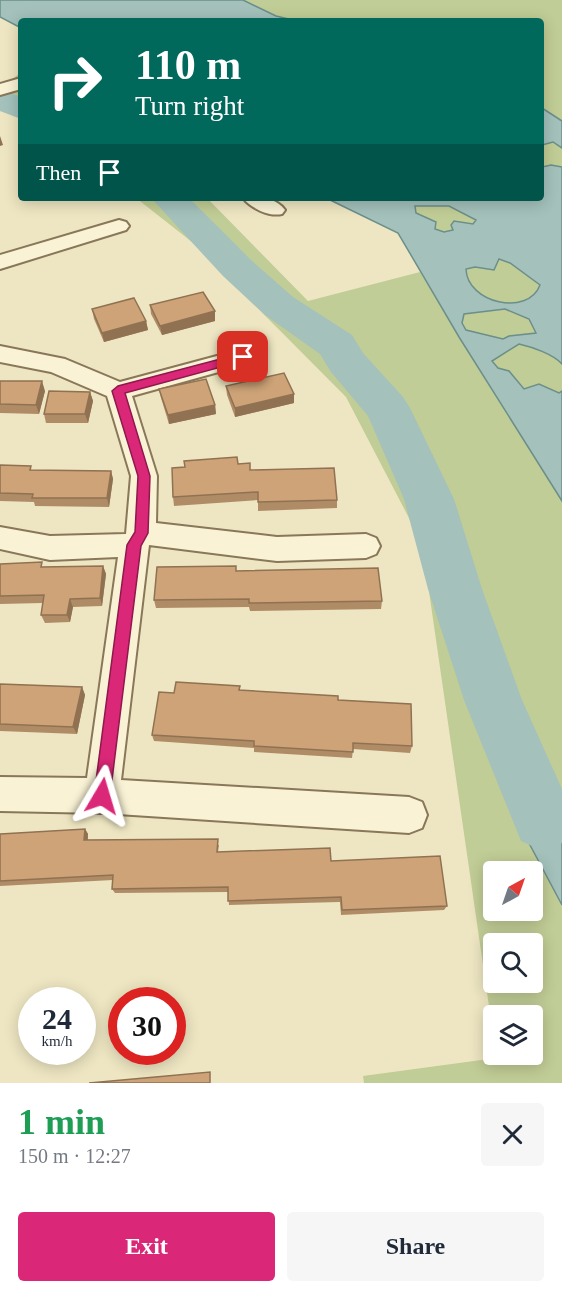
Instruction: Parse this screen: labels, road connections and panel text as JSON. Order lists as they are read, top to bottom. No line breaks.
{"north":"top right","page":{"turn":["110 m","Turn right"],"then":"Then","speed":"24 km/h","limit":"30","heading":["1 min","150 m · 12:27"],"buttons":["Exit","Share"]}}
